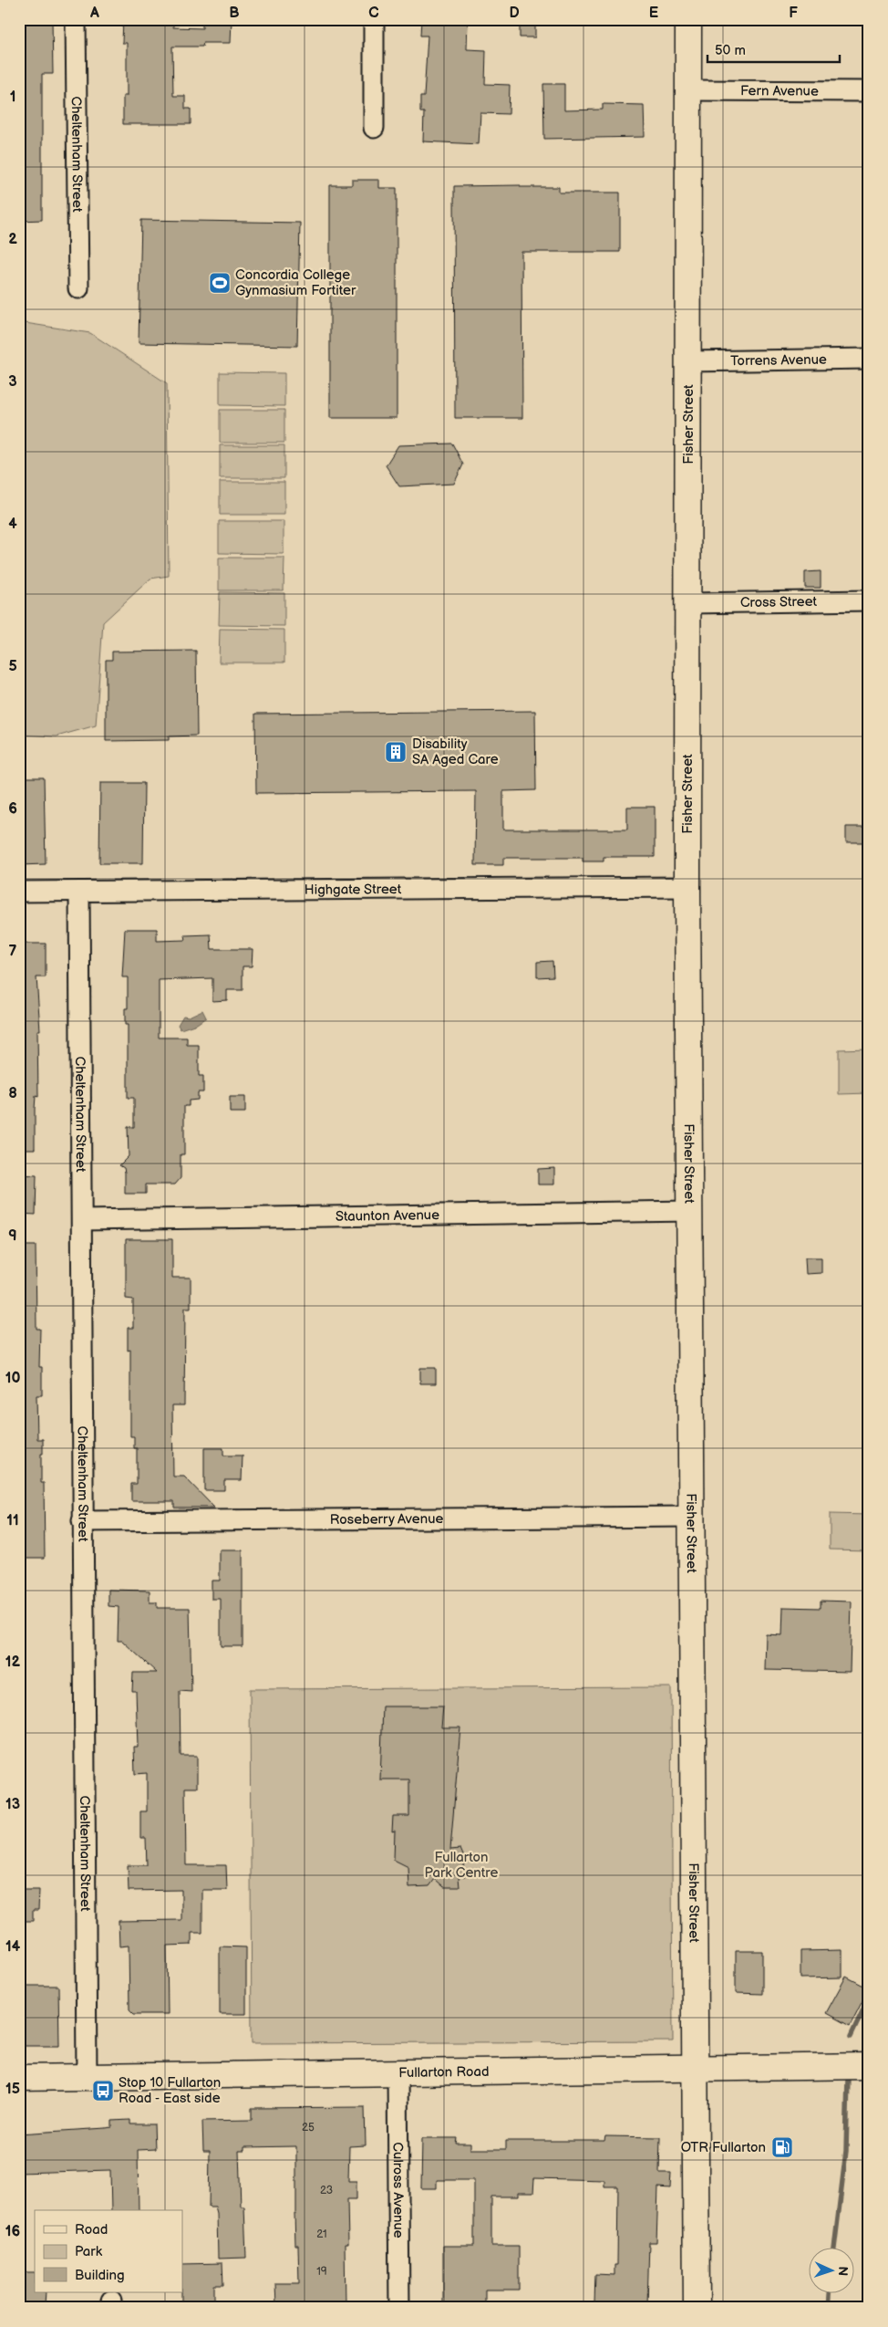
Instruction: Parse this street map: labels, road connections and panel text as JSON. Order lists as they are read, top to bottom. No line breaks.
{"streets":{"street":["Fern Avenue","Cheltenham Street","Torrens Avenue","Fisher Street","Cross Street","Highgate Street","Staunton Avenue","Roseberry Avenue","Fullarton Road","Culross Avenue"]},"crossings":[["Fern Avenue","Fisher Street"],["Cheltenham Street","Highgate Street"],["Cheltenham Street","Staunton Avenue"],["Cheltenham Street","Roseberry Avenue"],["Cheltenham Street","Fullarton Road"],["Torrens Avenue","Fisher Street"],["Fisher Street","Cross Street"],["Fisher Street","Highgate Street"],["Fisher Street","Staunton Avenue"],["Fisher Street","Roseberry Avenue"],["Fisher Street","Fullarton Road"],["Fullarton Road","Culross Avenue"]],"parks":["Fullarton Park Centre"],"places":{"sports":["Concordia College Gynmasium Fortiter"],"building":["Disability SA Aged Care"],"bus stop":["Stop 10 Fullarton Road - East side"],"fuel station":["OTR Fullarton"]},"house_numbers":["25","23","21","19"],"legend":["Road","Park","Building"],"scale_bar":"50 m","north":"right","grid":{"columns":["A","B","C","D","E","F"],"rows":["1","2","3","4","5","6","7","8","9","10","11","12","13","14","15","16"]}}
